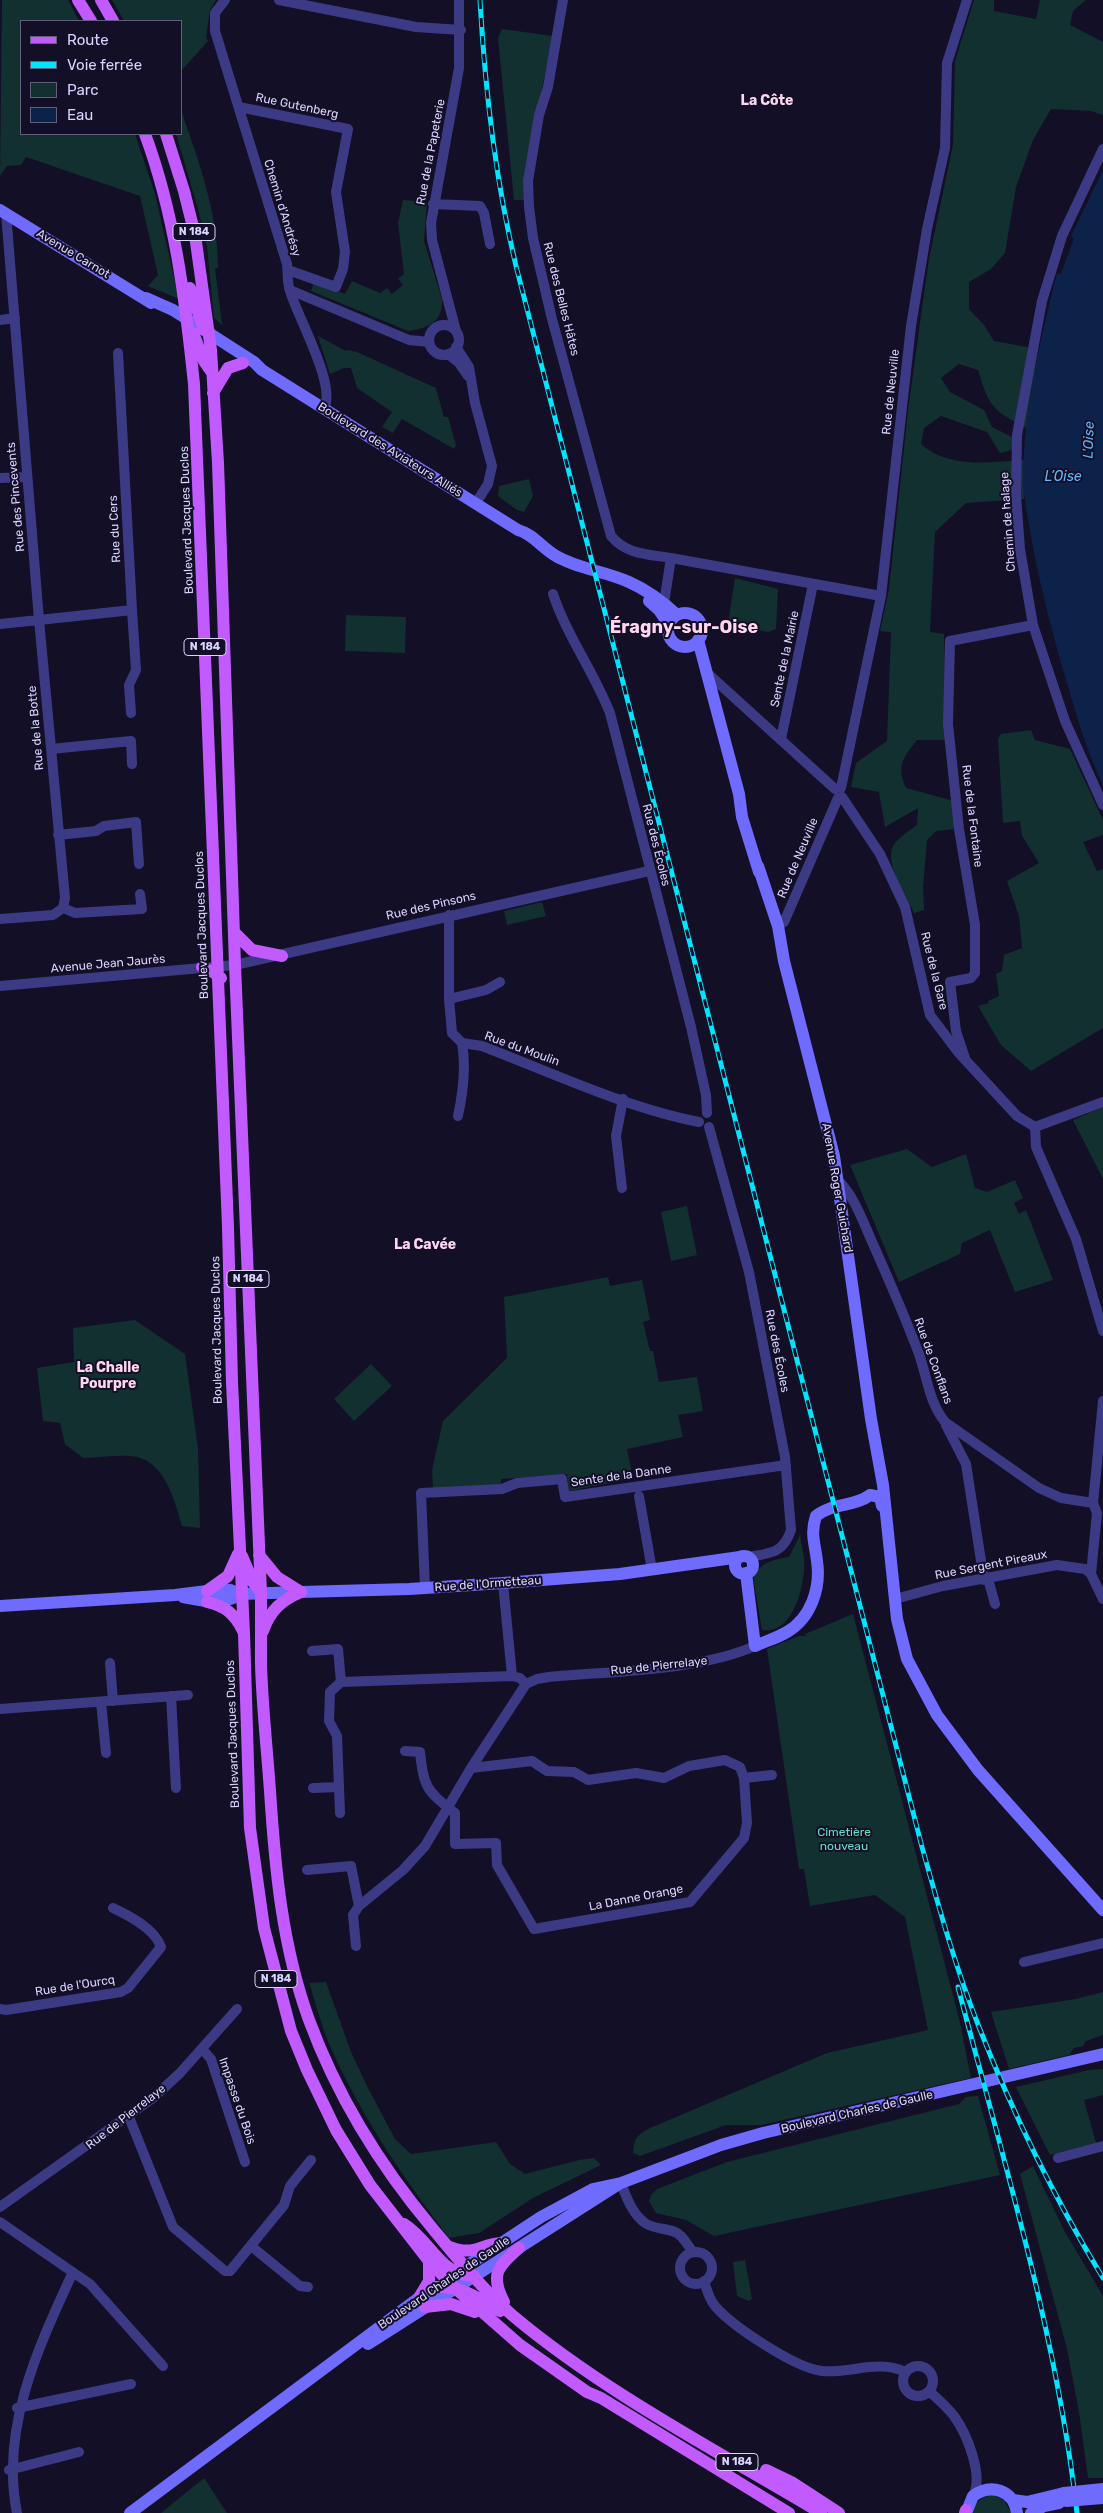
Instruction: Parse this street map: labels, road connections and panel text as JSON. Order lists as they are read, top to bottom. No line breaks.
{"streets":{"main road":["N 184","Avenue Carnot","Boulevard des Aviateurs Alliés","Boulevard Jacques Duclos","Avenue Roger Guichard","Rue de l'Ormetteau","Rue de Pierrelaye","Boulevard Charles de Gaulle"],"street":["Rue Gutenberg","Rue de la Papeterie","Chemin d'Andrésy","Rue des Belles Hâtes","Rue de Neuville","Rue des Pincevents","Chemin de halage","Rue du Cers","Sente de la Mairie","Rue de la Botte","Rue de la Fontaine","Rue des Écoles","Rue des Pinsons","Avenue Jean Jaurès","Rue de la Gare","Rue du Moulin","Rue de Conflans","Sente de la Danne","Rue Sergent Pireaux","La Danne Orange","Rue de l'Ourcq","Impasse du Bois"]},"crossings":[["Rue Gutenberg","Chemin d'Andrésy"],["Chemin d'Andrésy","Boulevard des Aviateurs Alliés"],["N 184","Avenue Carnot"],["N 184","Boulevard des Aviateurs Alliés"],["N 184","Boulevard Jacques Duclos"],["N 184","Rue des Pinsons"],["N 184","Rue de l'Ormetteau"],["N 184","Boulevard Charles de Gaulle"],["Avenue Carnot","Boulevard des Aviateurs Alliés"],["Avenue Carnot","Rue des Pincevents"],["Avenue Carnot","Boulevard Jacques Duclos"],["Rue des Belles Hâtes","Rue de Neuville"],["Rue des Belles Hâtes","Sente de la Mairie"],["Rue de Neuville","Rue de la Gare"],["Rue de Neuville","Avenue Roger Guichard"],["Boulevard des Aviateurs Alliés","Boulevard Jacques Duclos"],["Boulevard des Aviateurs Alliés","Avenue Roger Guichard"],["Rue des Pincevents","Rue de la Botte"],["Boulevard Jacques Duclos","Rue des Pinsons"],["Boulevard Jacques Duclos","Rue de l'Ormetteau"],["Boulevard Jacques Duclos","Boulevard Charles de Gaulle"],["Chemin de halage","Rue de la Fontaine"],["Sente de la Mairie","Rue de la Gare"],["Rue de la Fontaine","Rue de la Gare"],["Rue des Écoles","Rue des Pinsons"],["Rue des Écoles","Rue du Moulin"],["Rue des Écoles","Sente de la Danne"],["Rue des Écoles","Rue de l'Ormetteau"],["Rue de la Gare","Avenue Roger Guichard"],["Avenue Roger Guichard","Rue de Conflans"],["Avenue Roger Guichard","Rue Sergent Pireaux"],["Avenue Roger Guichard","Rue de Pierrelaye"],["Sente de la Danne","Rue de l'Ormetteau"],["Rue de Pierrelaye","Impasse du Bois"]],"districts":["La Côte","Éragny-sur-Oise","La Cavée","La Challe Pourpre"],"water":["L'Oise","L’Oise"],"parks":["Cimetière nouveau"],"legend":["Route","Voie ferrée","Parc","Eau"]}
